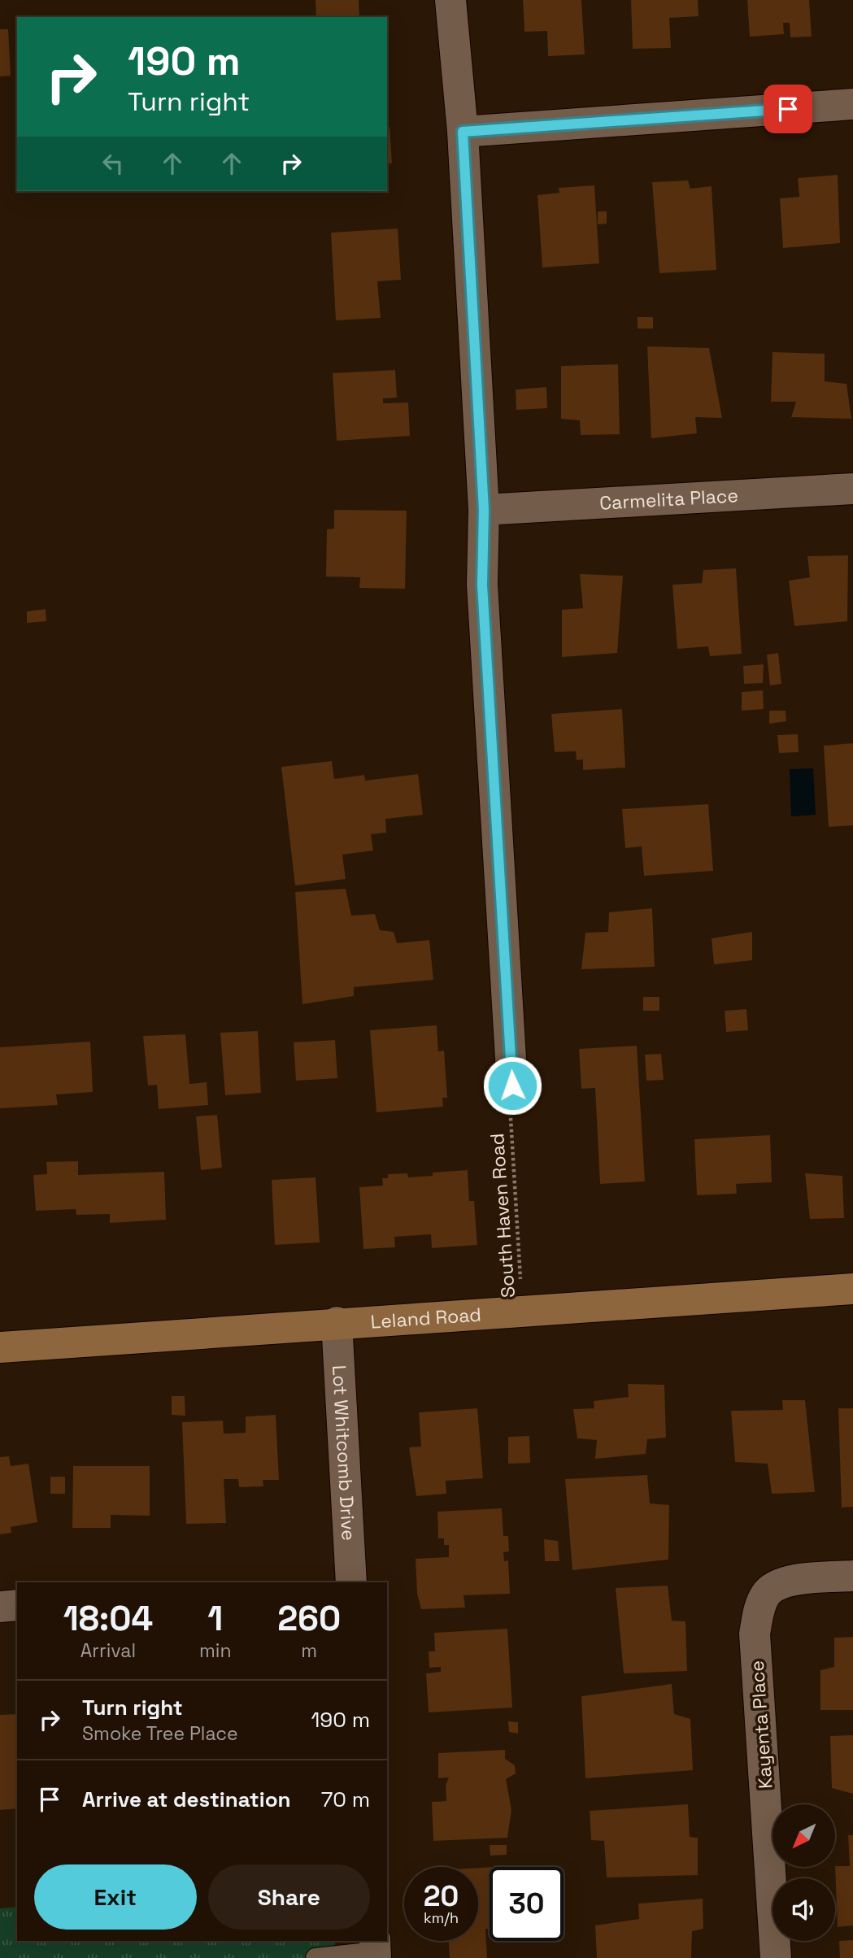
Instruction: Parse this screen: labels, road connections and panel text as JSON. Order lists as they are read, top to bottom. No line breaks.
{"streets":{"street":["Carmelita Place","Leland Road","Lot Whitcomb Drive","Kayenta Place"],"path":["South Haven Road"]},"crossings":[["South Haven Road","Leland Road"],["Leland Road","Lot Whitcomb Drive"]],"north":"bottom left","page":{"turn":["190 m","Turn right"],"eta":["18:04","Arrival","1","min","260","m"],"list":[{"name":"Turn right","note":"Smoke Tree Place","value":"190 m"},{"name":"Arrive at destination","value":"70 m"}],"buttons":["Exit","Share"],"speed":"20 km/h","limit":"30"}}
